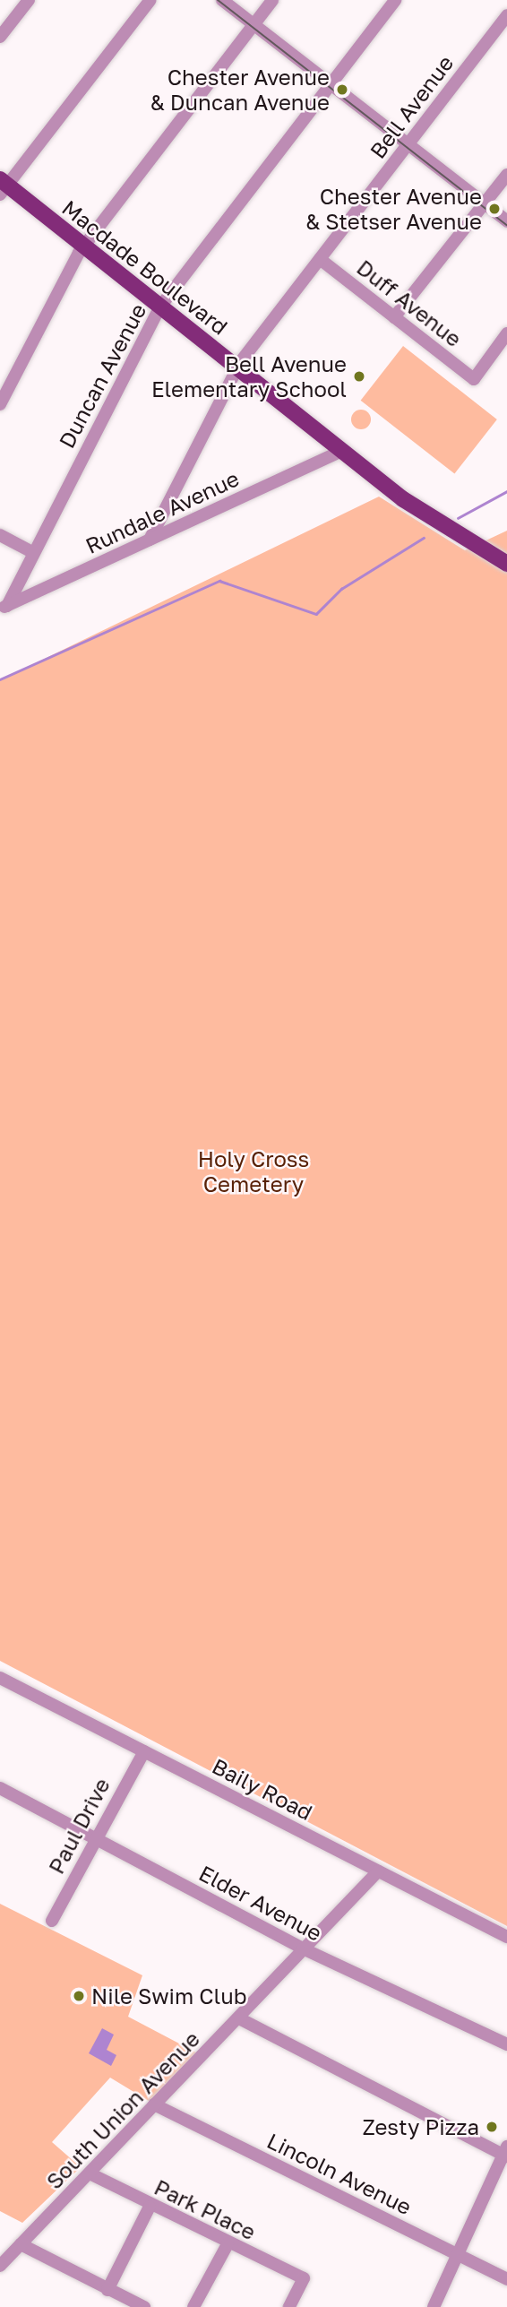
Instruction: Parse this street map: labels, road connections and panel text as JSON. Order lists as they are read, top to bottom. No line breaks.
{"streets":{"main road":["Macdade Boulevard"],"street":["Bell Avenue","Duff Avenue","Duncan Avenue","Rundale Avenue","Baily Road","Paul Drive","Elder Avenue","South Union Avenue","Lincoln Avenue","Park Place"]},"crossings":[["Bell Avenue","Macdade Boulevard"],["Bell Avenue","Duff Avenue"],["Bell Avenue","Rundale Avenue"],["Macdade Boulevard","Duncan Avenue"],["Macdade Boulevard","Rundale Avenue"],["Duncan Avenue","Rundale Avenue"],["Baily Road","Paul Drive"],["Baily Road","South Union Avenue"],["Paul Drive","Elder Avenue"],["Elder Avenue","South Union Avenue"],["South Union Avenue","Lincoln Avenue"],["South Union Avenue","Park Place"]],"parks":["Holy Cross Cemetery"],"places":["Chester Avenue & Duncan Avenue","Chester Avenue & Stetser Avenue","Bell Avenue Elementary School","Nile Swim Club","Zesty Pizza"]}
